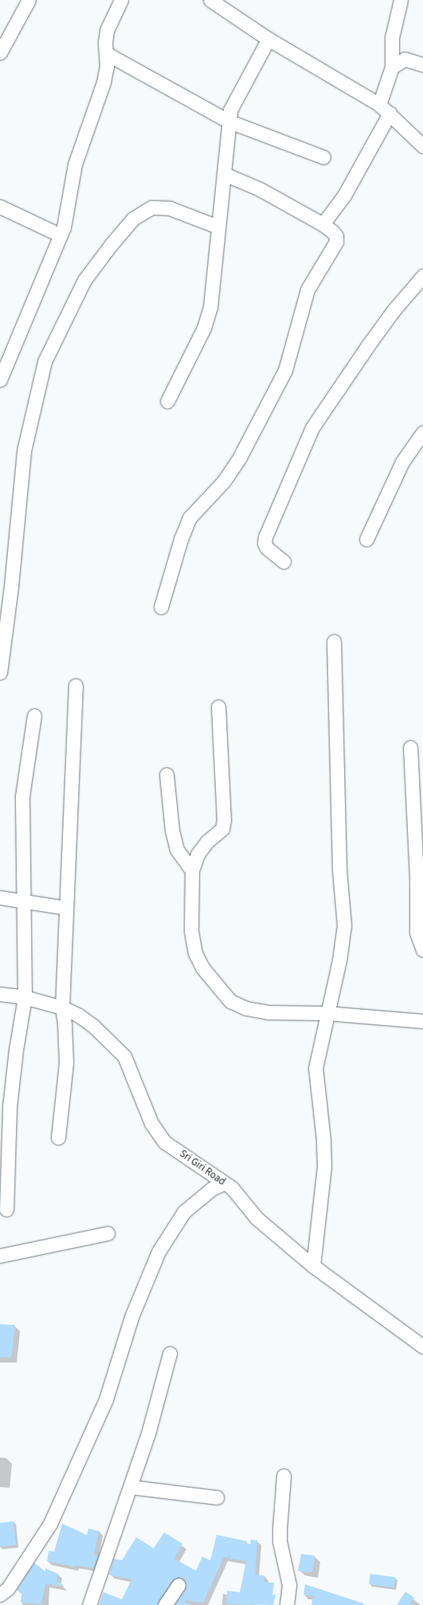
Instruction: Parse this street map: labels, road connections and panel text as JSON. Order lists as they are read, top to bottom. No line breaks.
{"streets":{"street":["Sri Giri Road"]}}
